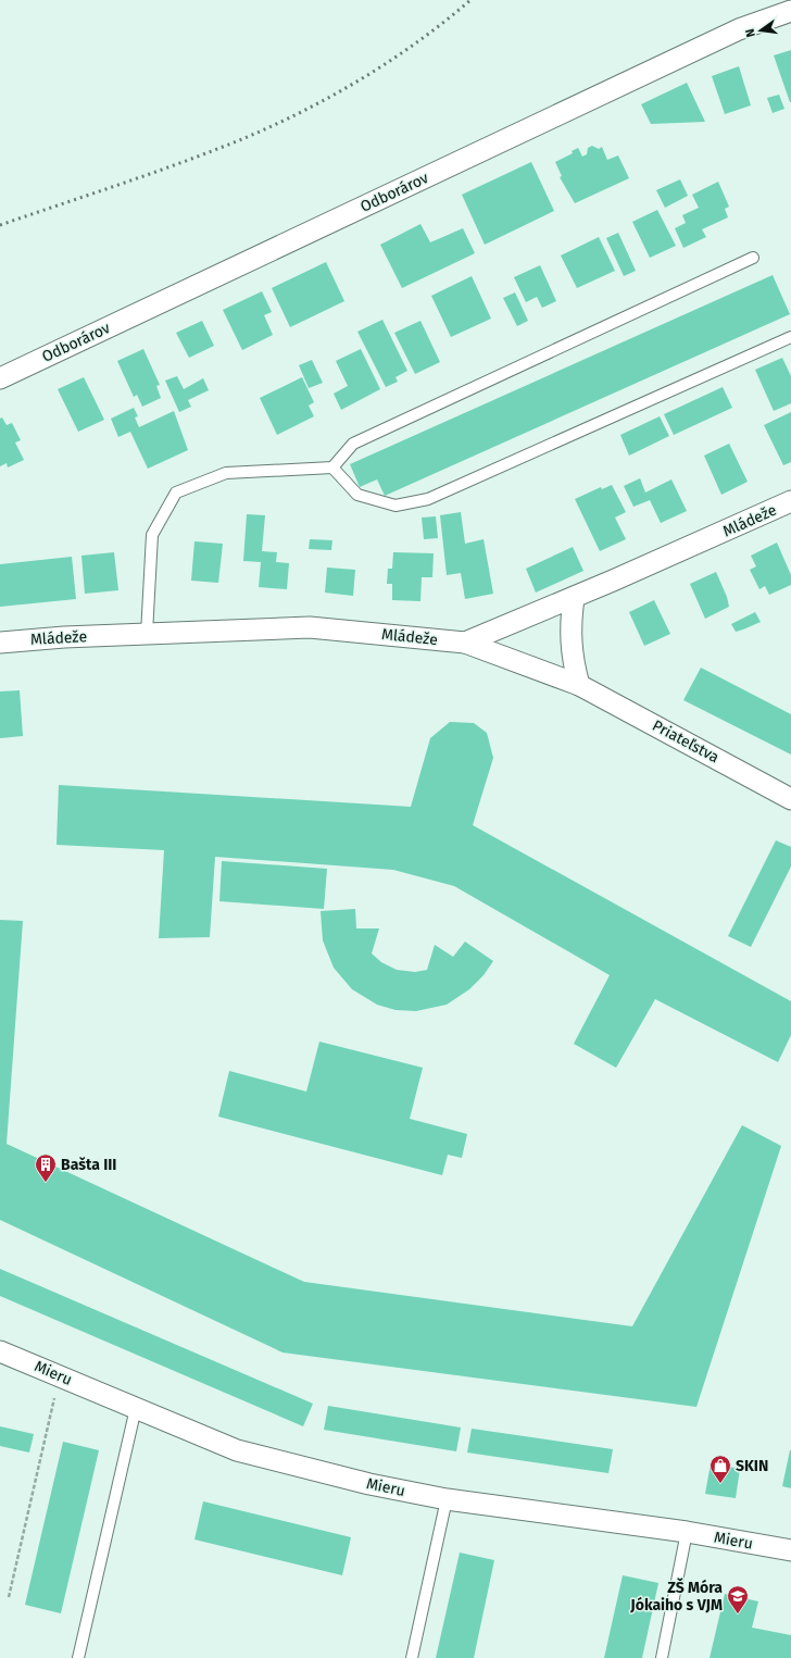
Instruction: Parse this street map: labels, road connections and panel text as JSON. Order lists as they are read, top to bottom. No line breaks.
{"streets":{"street":["Odborárov","Mládeže","Priateľstva","Mieru"]},"crossings":[["Mládeže","Priateľstva"]],"places":{"building":["Bašta III"],"shop":["SKIN"],"school or university":["ZŠ Móra Jókaiho s VJM"]},"north":"left"}
